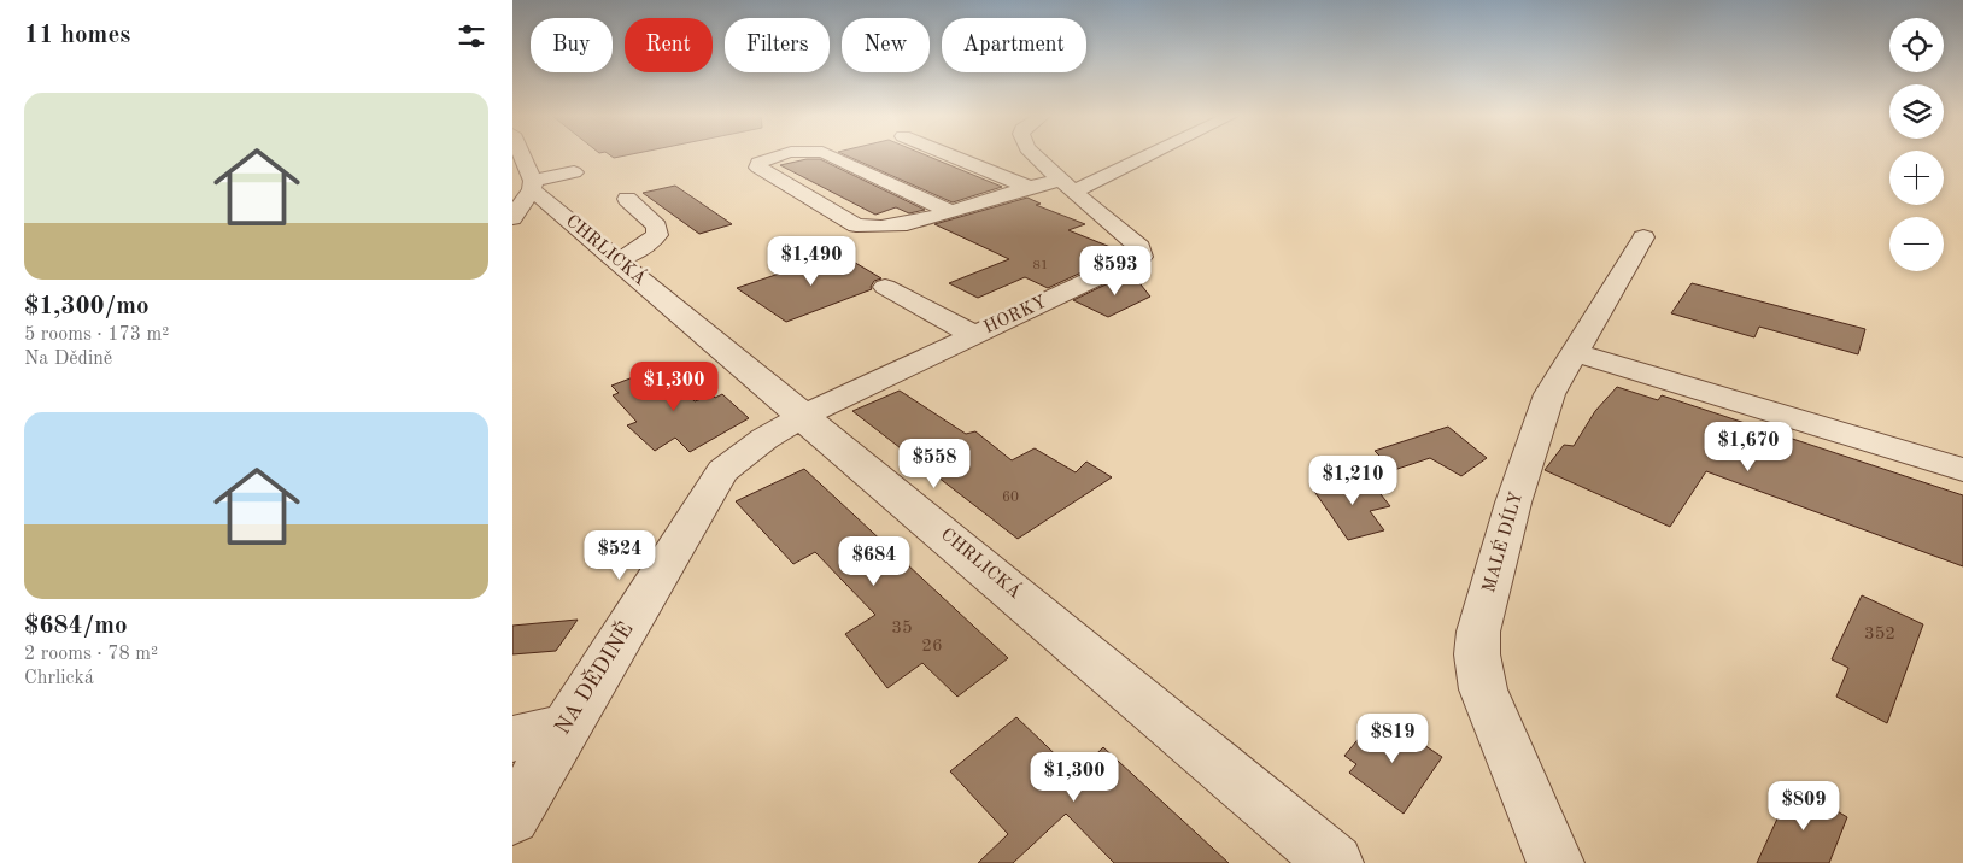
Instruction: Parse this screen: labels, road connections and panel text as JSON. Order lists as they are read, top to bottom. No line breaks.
{"streets":{"street":["CHRLICKÁ","HORKY","MALÉ DÍLY","NA DĚDINĚ"]},"crossings":[["CHRLICKÁ","HORKY"],["CHRLICKÁ","NA DĚDINĚ"],["HORKY","NA DĚDINĚ"]],"house_numbers":["81","60","35","352","26"],"page":{"heading":"11 homes","map_buttons":["+","−"],"chip":["Buy","Rent","Filters","New","Apartment"],"list":[{"name":"$1,300/mo","note":"5 rooms · 173 m² · Na Dědině"},{"name":"$684/mo","note":"2 rooms · 78 m² · Chrlická"}],"price":["$1,490","$593","$1,300","$1,670","$558","$1,210","$524","$684","$819","$1,300","$809"]}}
